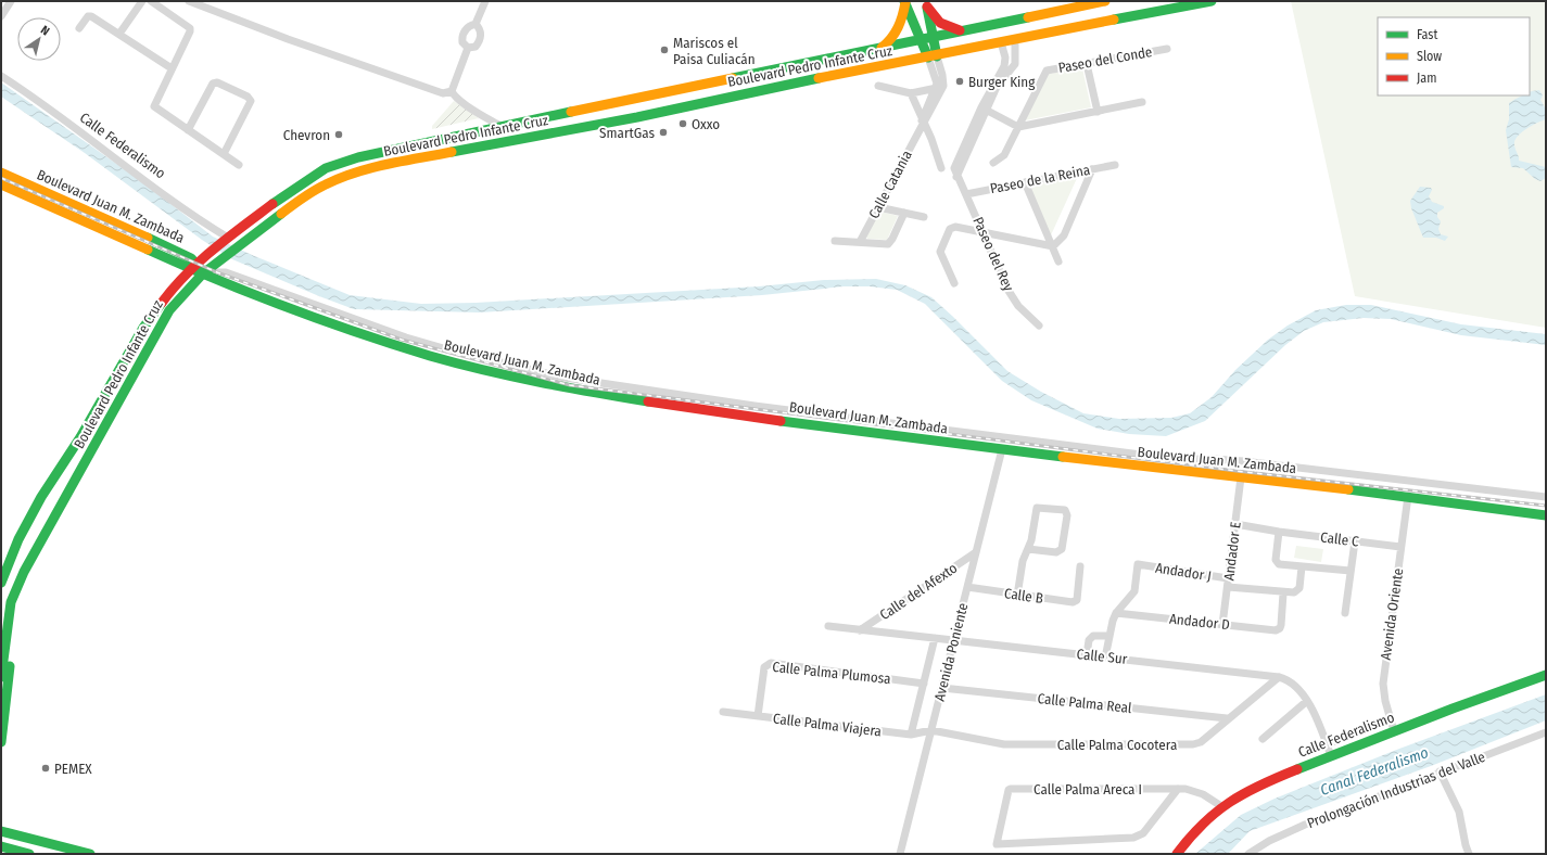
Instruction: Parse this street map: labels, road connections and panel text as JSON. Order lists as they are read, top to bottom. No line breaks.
{"streets":{"main road":["Boulevard Pedro Infante Cruz","Calle Federalismo","Boulevard Juan M. Zambada"],"street":["Paseo del Conde","Paseo de la Reina","Calle Catania","Paseo del Rey","Calle C","Andador E","Andador J","Calle del Afexto","Calle B","Avenida Oriente","Andador D","Avenida Poniente","Calle Sur","Calle Palma Plumosa","Calle Palma Real","Calle Palma Viajera","Calle Palma Cocotera","Calle Palma Areca I","Prolongación Industrias del Valle"]},"crossings":[["Boulevard Pedro Infante Cruz","Calle Federalismo"],["Boulevard Pedro Infante Cruz","Boulevard Juan M. Zambada"],["Boulevard Pedro Infante Cruz","Paseo del Rey"],["Calle Federalismo","Avenida Oriente"],["Calle Federalismo","Calle Sur"],["Calle Federalismo","Calle Palma Areca I"],["Paseo de la Reina","Paseo del Rey"],["Boulevard Juan M. Zambada","Andador E"],["Boulevard Juan M. Zambada","Avenida Oriente"],["Boulevard Juan M. Zambada","Avenida Poniente"],["Calle C","Andador E"],["Calle C","Avenida Oriente"],["Andador E","Andador J"],["Andador E","Andador D"],["Andador J","Andador D"],["Calle del Afexto","Avenida Poniente"],["Calle del Afexto","Calle Sur"],["Calle B","Avenida Poniente"],["Avenida Poniente","Calle Sur"],["Avenida Poniente","Calle Palma Real"],["Avenida Poniente","Calle Palma Viajera"],["Avenida Poniente","Calle Palma Cocotera"],["Calle Sur","Calle Palma Cocotera"],["Calle Palma Plumosa","Calle Palma Viajera"],["Calle Palma Real","Calle Palma Cocotera"],["Calle Palma Viajera","Calle Palma Cocotera"]],"water":["Canal Federalismo"],"places":["Mariscos el Paisa Culiacán","Burger King","Oxxo","SmartGas","Chevron","PEMEX"],"legend":["Fast","Slow","Jam"],"north":"top right"}
